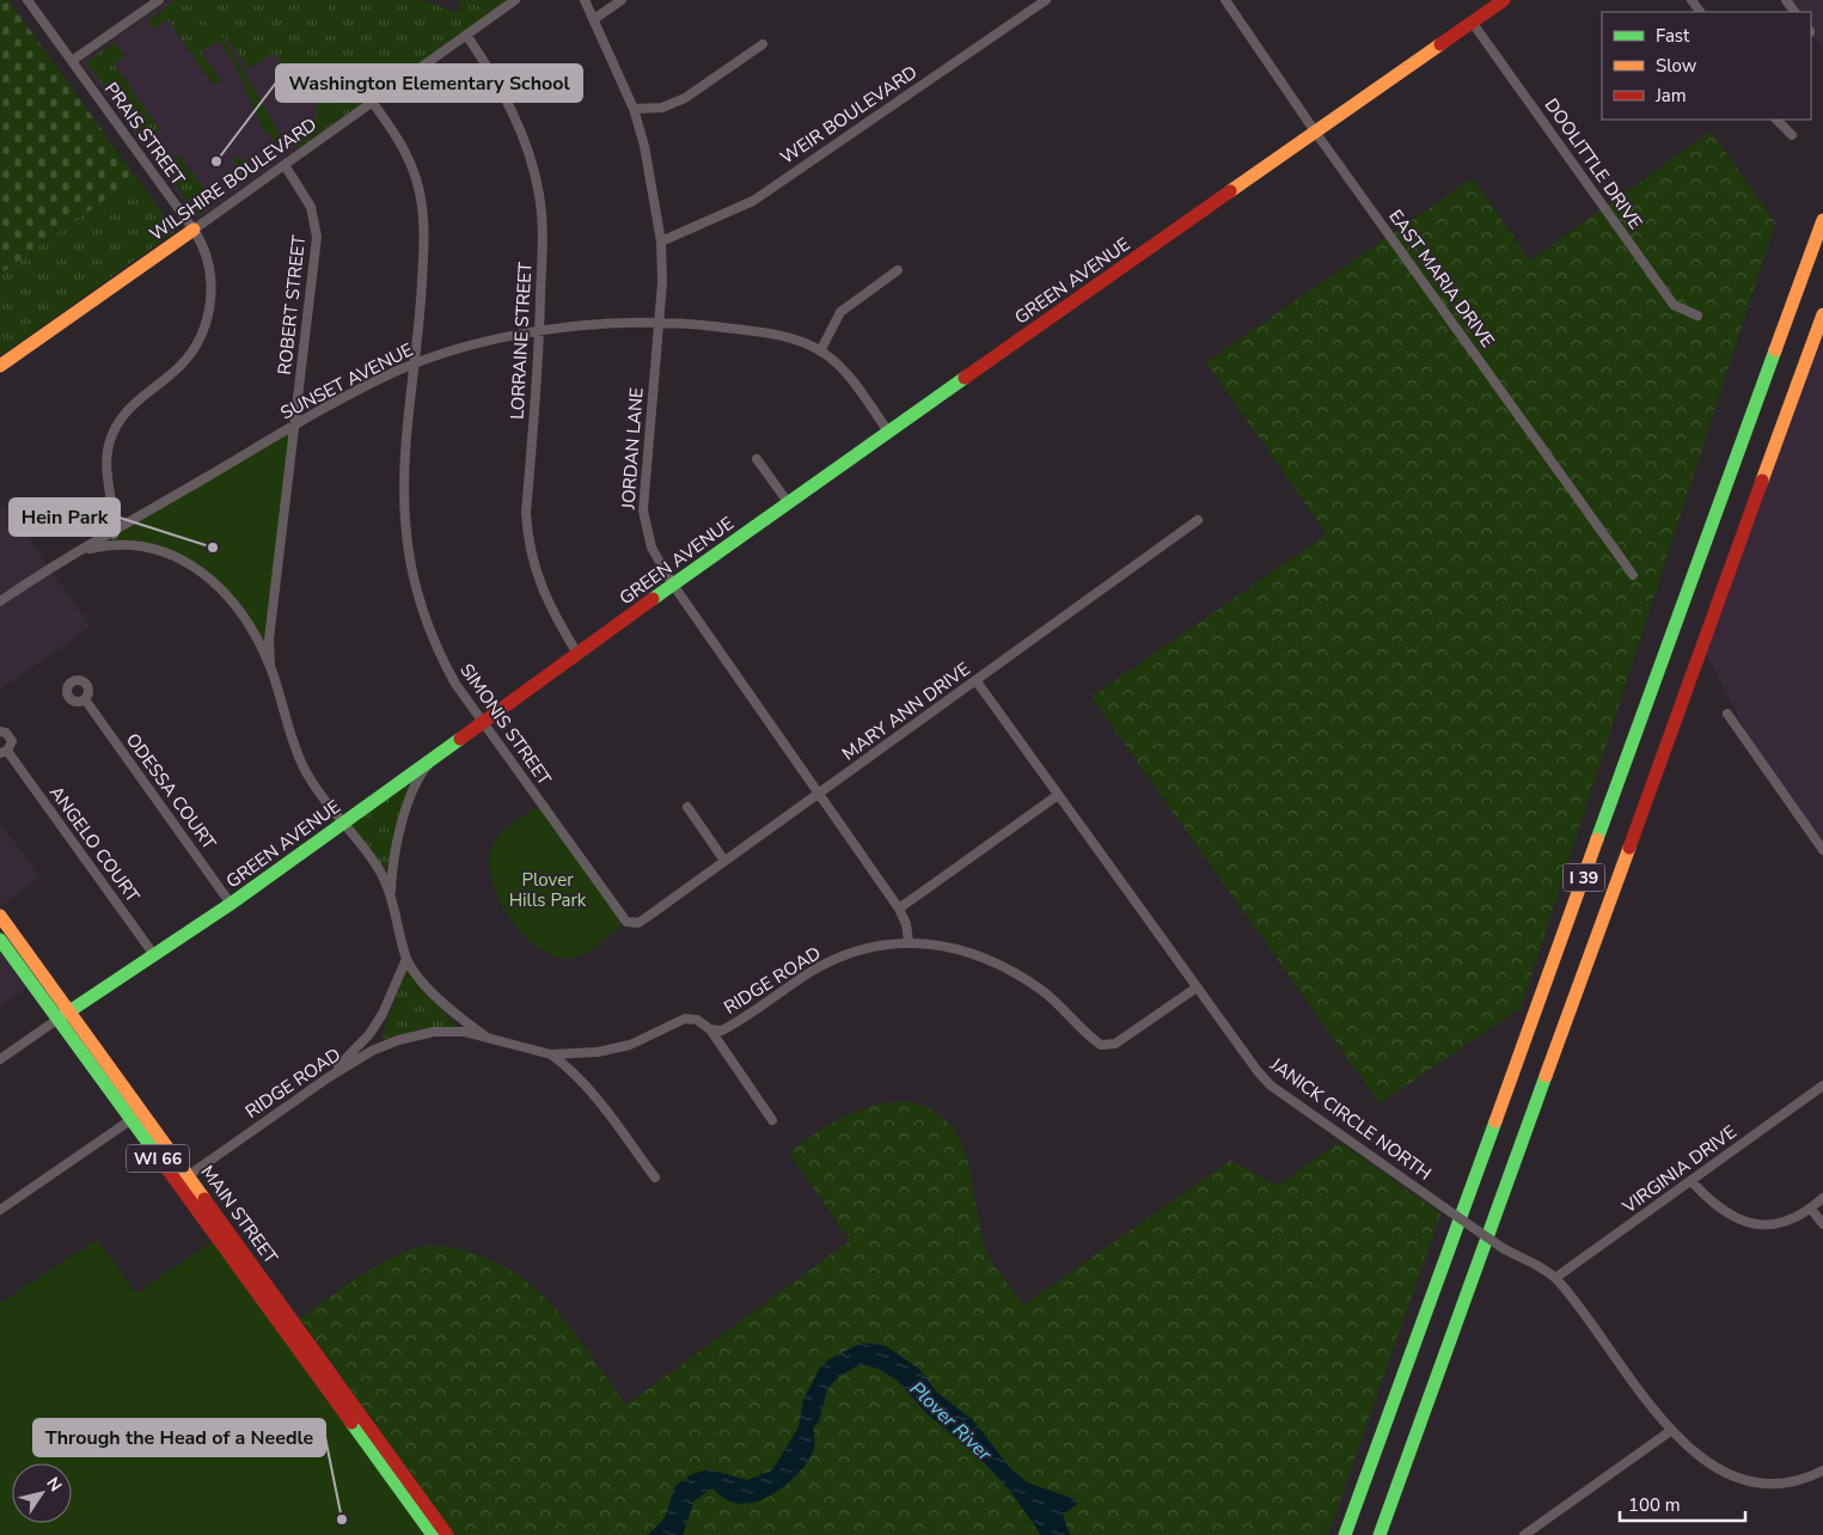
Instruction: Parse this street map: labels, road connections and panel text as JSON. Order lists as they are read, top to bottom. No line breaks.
{"streets":{"main road":["WILSHIRE BOULEVARD","GREEN AVENUE","I 39","WI 66","MAIN STREET"],"street":["WEIR BOULEVARD","PRAIS STREET","DOOLITTLE DRIVE","EAST MARIA DRIVE","ROBERT STREET","LORRAINE STREET","SUNSET AVENUE","JORDAN LANE","MARY ANN DRIVE","SIMONIS STREET","ODESSA COURT","ANGELO COURT","RIDGE ROAD","JANICK CIRCLE NORTH","VIRGINIA DRIVE"]},"crossings":[["WEIR BOULEVARD","JORDAN LANE"],["PRAIS STREET","WILSHIRE BOULEVARD"],["PRAIS STREET","ROBERT STREET"],["PRAIS STREET","SUNSET AVENUE"],["DOOLITTLE DRIVE","GREEN AVENUE"],["WILSHIRE BOULEVARD","ROBERT STREET"],["WILSHIRE BOULEVARD","LORRAINE STREET"],["WILSHIRE BOULEVARD","SIMONIS STREET"],["EAST MARIA DRIVE","GREEN AVENUE"],["GREEN AVENUE","ROBERT STREET"],["GREEN AVENUE","LORRAINE STREET"],["GREEN AVENUE","SUNSET AVENUE"],["GREEN AVENUE","JORDAN LANE"],["GREEN AVENUE","SIMONIS STREET"],["GREEN AVENUE","ODESSA COURT"],["GREEN AVENUE","ANGELO COURT"],["GREEN AVENUE","MAIN STREET"],["ROBERT STREET","SUNSET AVENUE"],["LORRAINE STREET","SUNSET AVENUE"],["SUNSET AVENUE","JORDAN LANE"],["SUNSET AVENUE","SIMONIS STREET"],["JORDAN LANE","MARY ANN DRIVE"],["JORDAN LANE","RIDGE ROAD"],["MARY ANN DRIVE","SIMONIS STREET"],["MARY ANN DRIVE","JANICK CIRCLE NORTH"],["RIDGE ROAD","JANICK CIRCLE NORTH"],["RIDGE ROAD","MAIN STREET"],["JANICK CIRCLE NORTH","VIRGINIA DRIVE"]],"water":["Plover River"],"parks":["Plover Hills Park"],"places":["Washington Elementary School","Hein Park","Through the Head of a Needle"],"legend":["Fast","Slow","Jam"],"scale_bar":"100 m","north":"top right"}
